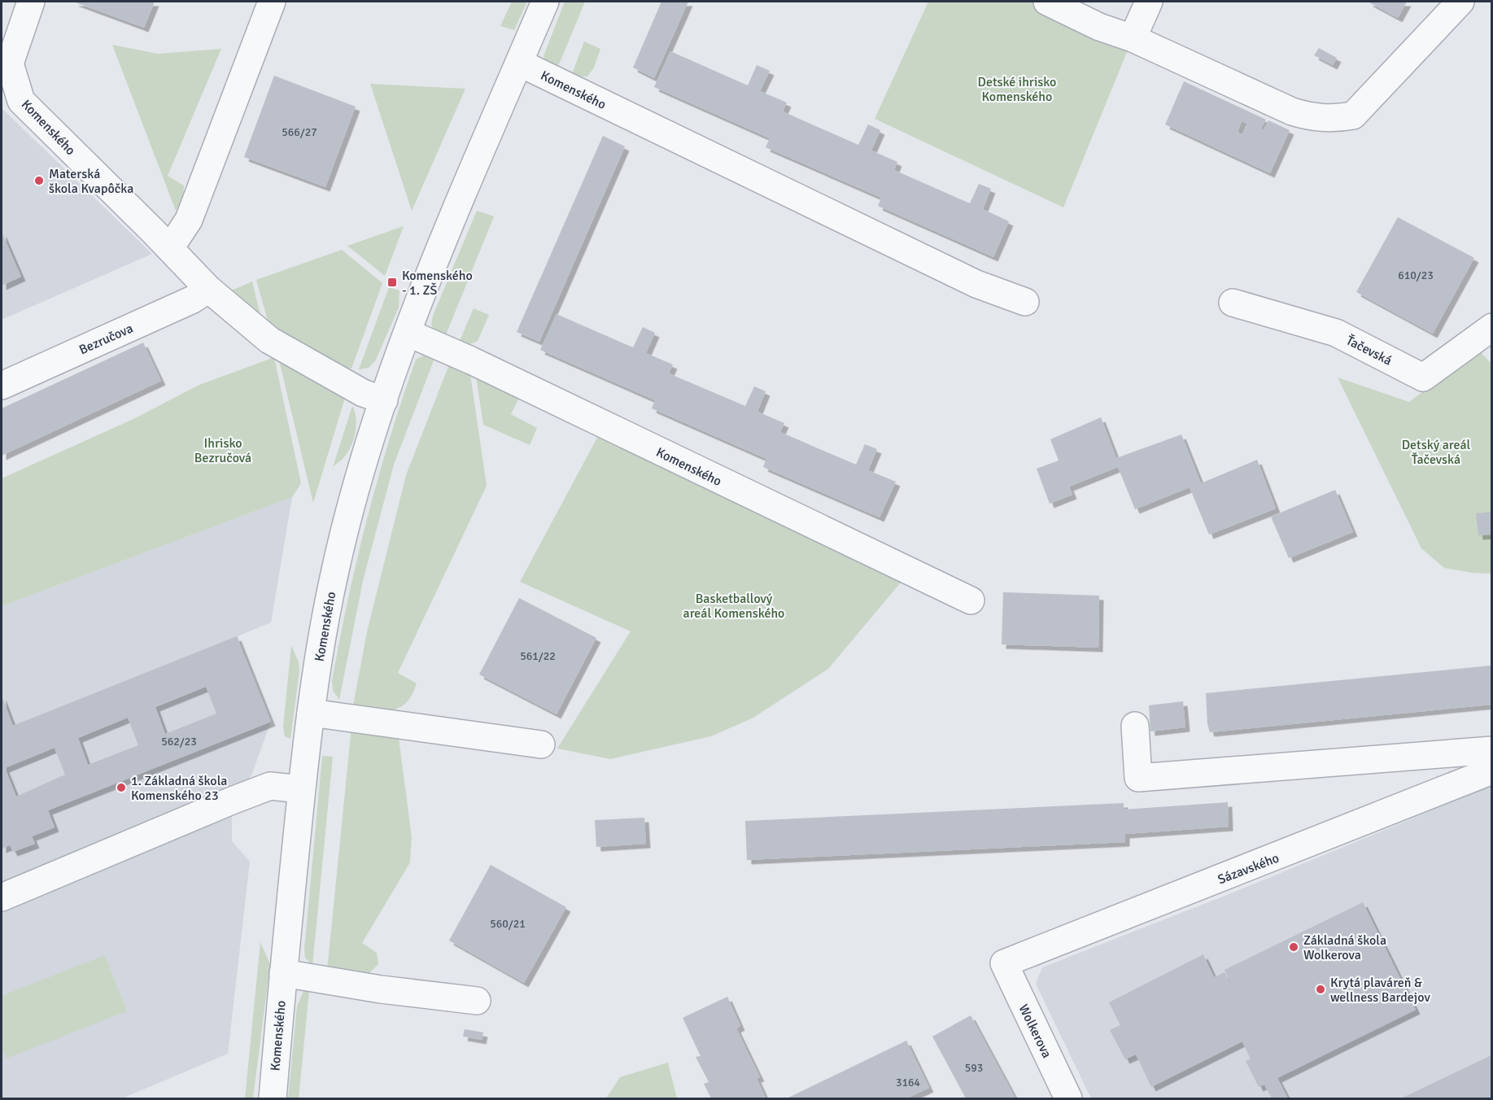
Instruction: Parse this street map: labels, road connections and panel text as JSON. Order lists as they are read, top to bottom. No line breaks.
{"streets":{"street":["Komenského","Bezručova","Ťačevská","Sázavského","Wolkerova"]},"crossings":[["Komenského","Bezručova"],["Sázavského","Wolkerova"]],"parks":["Detské ihrisko Komenského","Ihrisko Bezručová","Detský areál Ťačevská","Basketballový areál Komenského"],"places":{"other":["Materská škola Kvapôčka","1. Základná škola Komenského 23","Základná škola Wolkerova","Krytá plaváreň & wellness Bardejov"],"transit":["Komenského - 1. ZŠ"]},"house_numbers":["566/27","610/23","561/22","562/23","560/21","593","3164"]}
